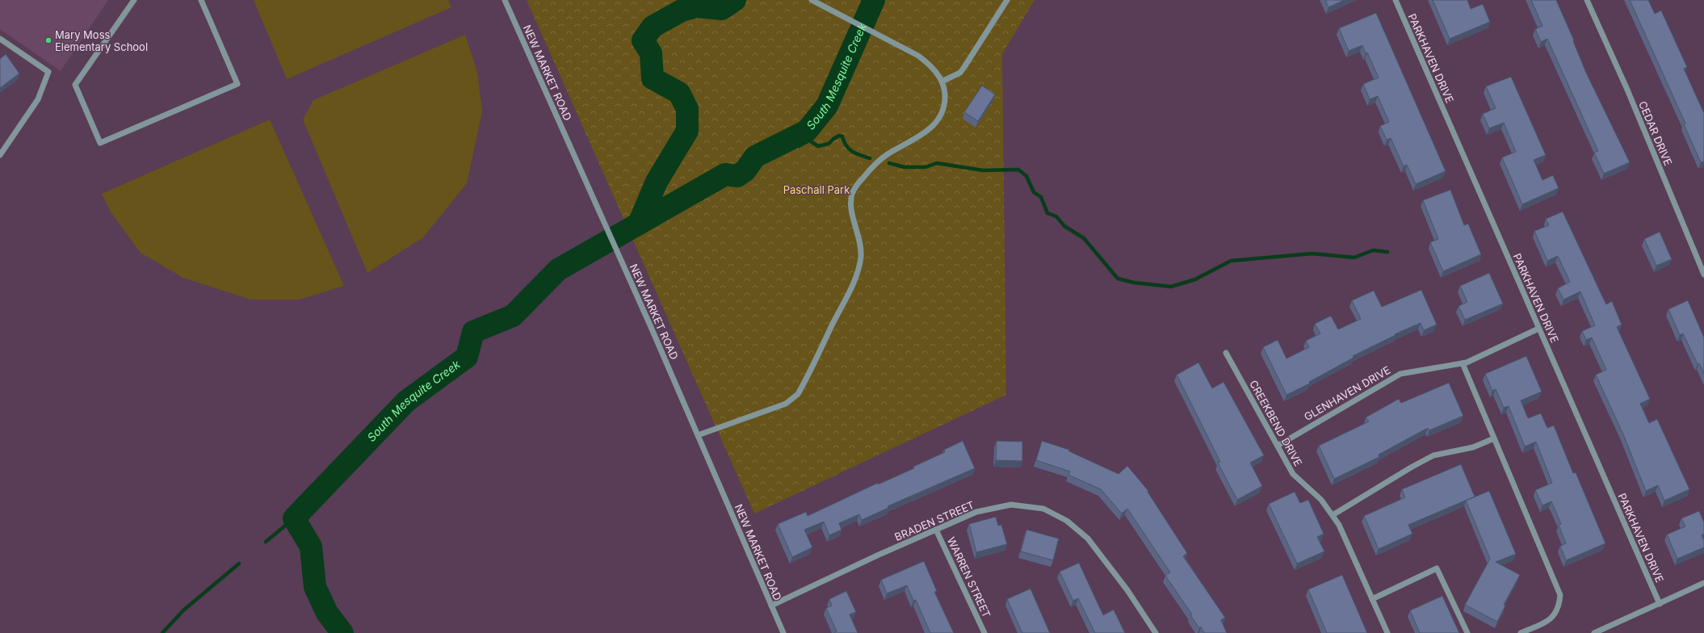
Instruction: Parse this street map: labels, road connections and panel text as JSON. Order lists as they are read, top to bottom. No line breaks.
{"streets":{"street":["PARKHAVEN DRIVE","NEW MARKET ROAD","CEDAR DRIVE","GLENHAVEN DRIVE","CREEKBEND DRIVE","BRADEN STREET","WARREN STREET"]},"crossings":[["PARKHAVEN DRIVE","GLENHAVEN DRIVE"],["NEW MARKET ROAD","BRADEN STREET"],["GLENHAVEN DRIVE","CREEKBEND DRIVE"],["BRADEN STREET","WARREN STREET"]],"water":["South Mesquite Creek"],"parks":["Paschall Park"],"places":["Mary Moss Elementary School"]}
